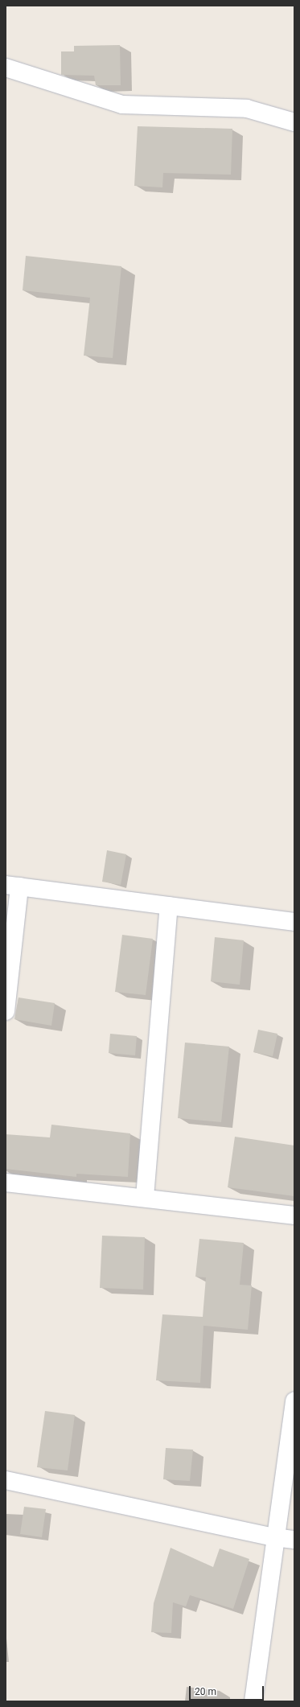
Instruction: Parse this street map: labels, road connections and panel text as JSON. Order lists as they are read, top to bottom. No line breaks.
{"scale_bar":"20 m"}
